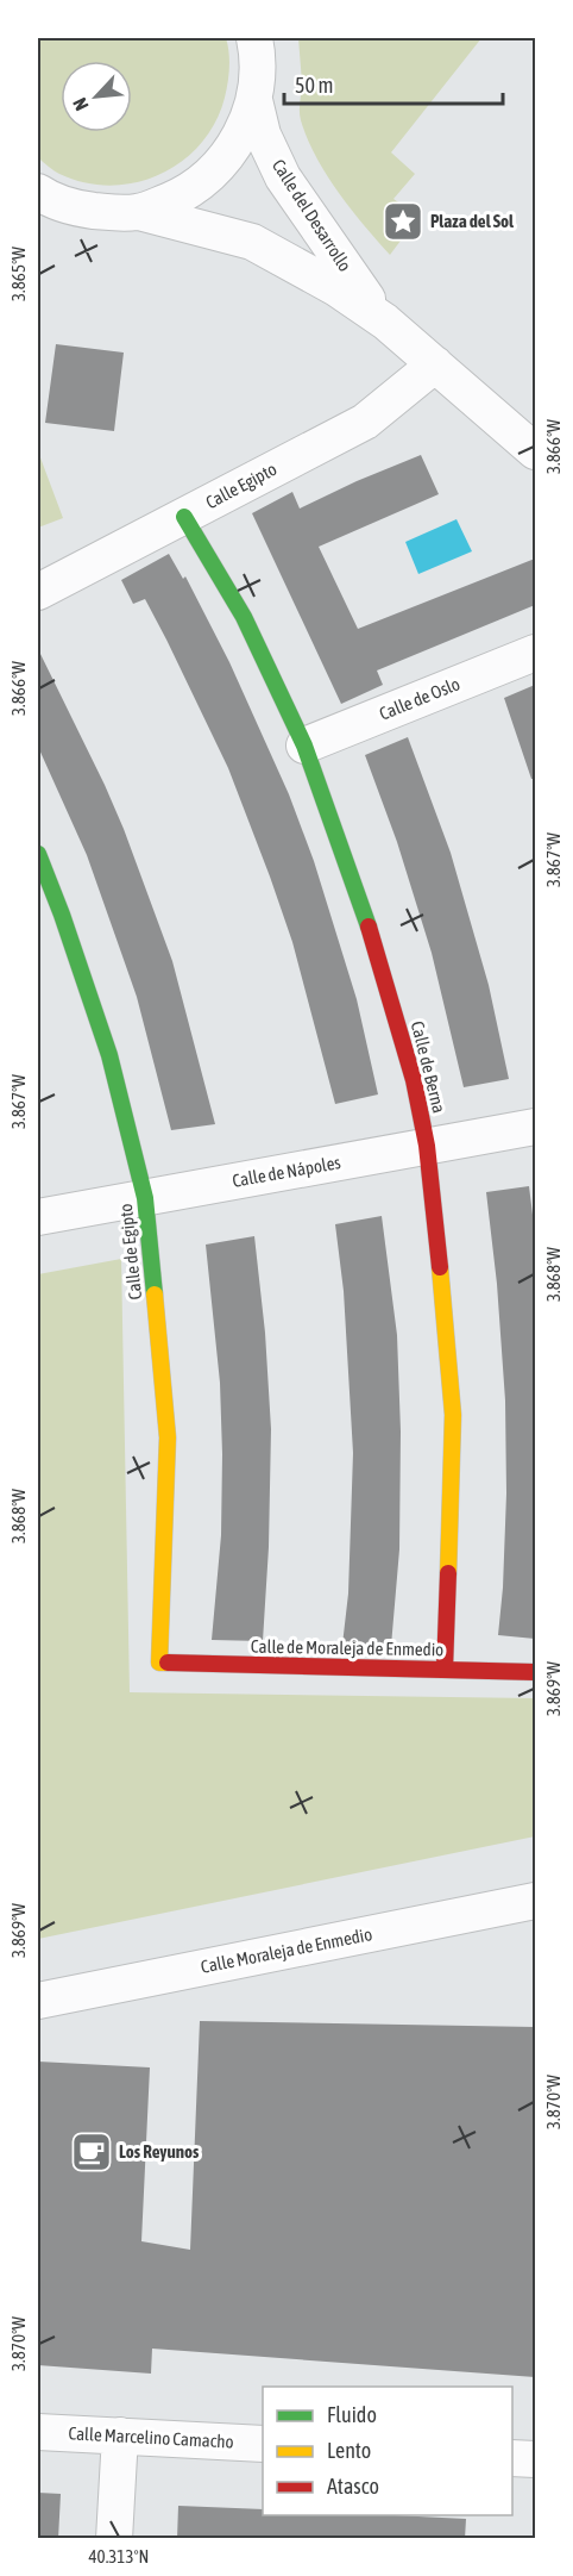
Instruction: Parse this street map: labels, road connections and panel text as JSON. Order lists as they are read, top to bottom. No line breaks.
{"streets":{"street":["Calle del Desarrollo","Calle Egipto","Calle de Oslo","Calle de Berna","Calle de Nápoles","Calle de Egipto","Calle de Moraleja de Enmedio","Calle Moraleja de Enmedio","Calle Marcelino Camacho"]},"crossings":[["Calle del Desarrollo","Calle Egipto"],["Calle Egipto","Calle de Berna"],["Calle de Oslo","Calle de Berna"],["Calle de Berna","Calle de Nápoles"],["Calle de Berna","Calle de Moraleja de Enmedio"],["Calle de Nápoles","Calle de Egipto"],["Calle de Egipto","Calle de Moraleja de Enmedio"]],"places":{"place":["Plaza del Sol"],"cafe":["Los Reyunos"]},"legend":["Fluido","Lento","Atasco"],"scale_bar":"50 m","north":"bottom left","coordinates":["3.865°W","3.866°W","3.867°W","3.868°W","3.869°W","3.870°W","40.313°N"]}
